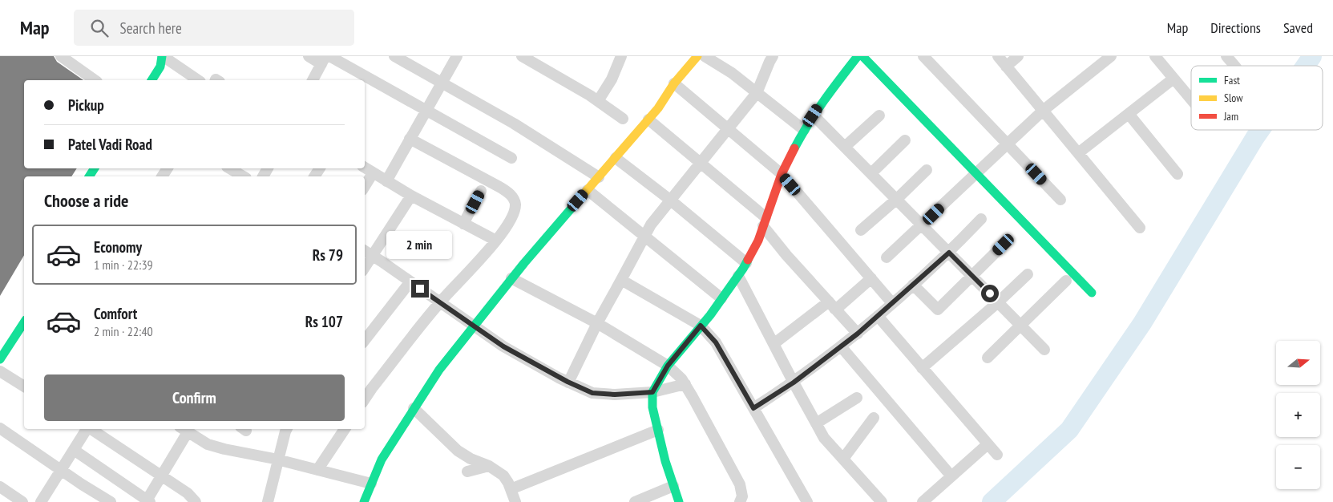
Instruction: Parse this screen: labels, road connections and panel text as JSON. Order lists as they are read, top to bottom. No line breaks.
{"legend":["Fast","Slow","Jam"],"north":"right","page":{"header":"Map","search":"Search here","nav":["Map","Directions","Saved"],"banner":["Pickup","Patel Vadi Road"],"heading":"Choose a ride","list":[{"name":"Economy","note":"1 min · 22:39","value":"Rs 79"},{"name":"Comfort","note":"2 min · 22:40","value":"Rs 107"}],"bubble":"2 min","map_buttons":["+","−"],"buttons":"Confirm"}}
